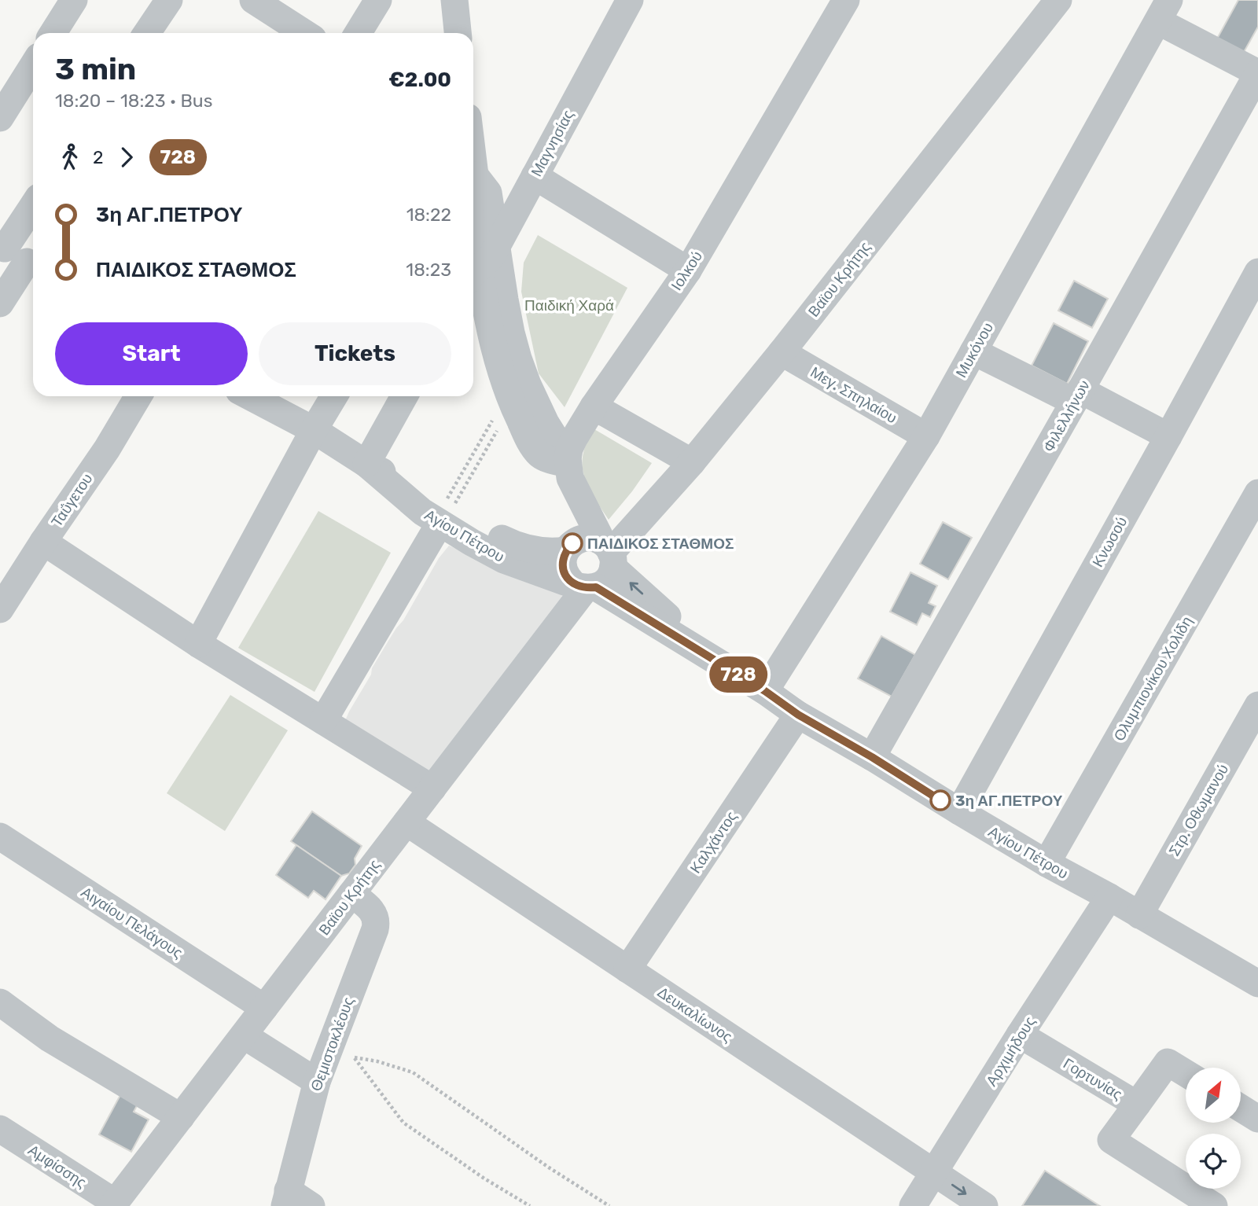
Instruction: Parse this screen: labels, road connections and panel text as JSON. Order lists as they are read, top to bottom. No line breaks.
{"streets":{"street":["Μαγνησίας","Ιολκού","Βαϊου Κρήτης","Μυκόνου","Μεγ. Σπηλαίου","Φιλελλήνων","Ταΰγετου","Αγίου Πέτρου","Κνωσού","Ολυμπιονίκου Χολίδη","Στρ. Οθωμανού","Καλχάντος","Αιγαίου Πελάγους","Δευκαλίωνος","Θεμιστοκλέους","Αρχιμήδους","Γορτυνίας","Αμφίσσης"]},"crossings":[["Βαϊου Κρήτης","Μεγ. Σπηλαίου"],["Βαϊου Κρήτης","Αγίου Πέτρου"],["Βαϊου Κρήτης","Αιγαίου Πελάγους"],["Βαϊου Κρήτης","Δευκαλίωνος"],["Βαϊου Κρήτης","Θεμιστοκλέους"],["Βαϊου Κρήτης","Αμφίσσης"],["Μυκόνου","Μεγ. Σπηλαίου"],["Μυκόνου","Αγίου Πέτρου"],["Φιλελλήνων","Αγίου Πέτρου"],["Αγίου Πέτρου","Κνωσού"],["Αγίου Πέτρου","Ολυμπιονίκου Χολίδη"],["Αγίου Πέτρου","Στρ. Οθωμανού"],["Αγίου Πέτρου","Καλχάντος"],["Αγίου Πέτρου","Αρχιμήδους"],["Καλχάντος","Δευκαλίωνος"],["Δευκαλίωνος","Αρχιμήδους"],["Αρχιμήδους","Γορτυνίας"]],"parks":["Παιδική Χαρά"],"places":["ΠΑΙΔΙΚΟΣ ΣΤΑΘΜΟΣ","3η ΑΓ.ΠΕΤΡΟΥ"],"lines":["bus line 728"],"north":"top right","page":{"on_map":"728","heading":["3 min","18:20 – 18:23 · Bus","€2.00"],"legs":["2","728"],"list":[{"name":"3η ΑΓ.ΠΕΤΡΟΥ","value":"18:22"},{"name":"ΠΑΙΔΙΚΟΣ ΣΤΑΘΜΟΣ","value":"18:23"}],"buttons":["Start","Tickets"]}}
